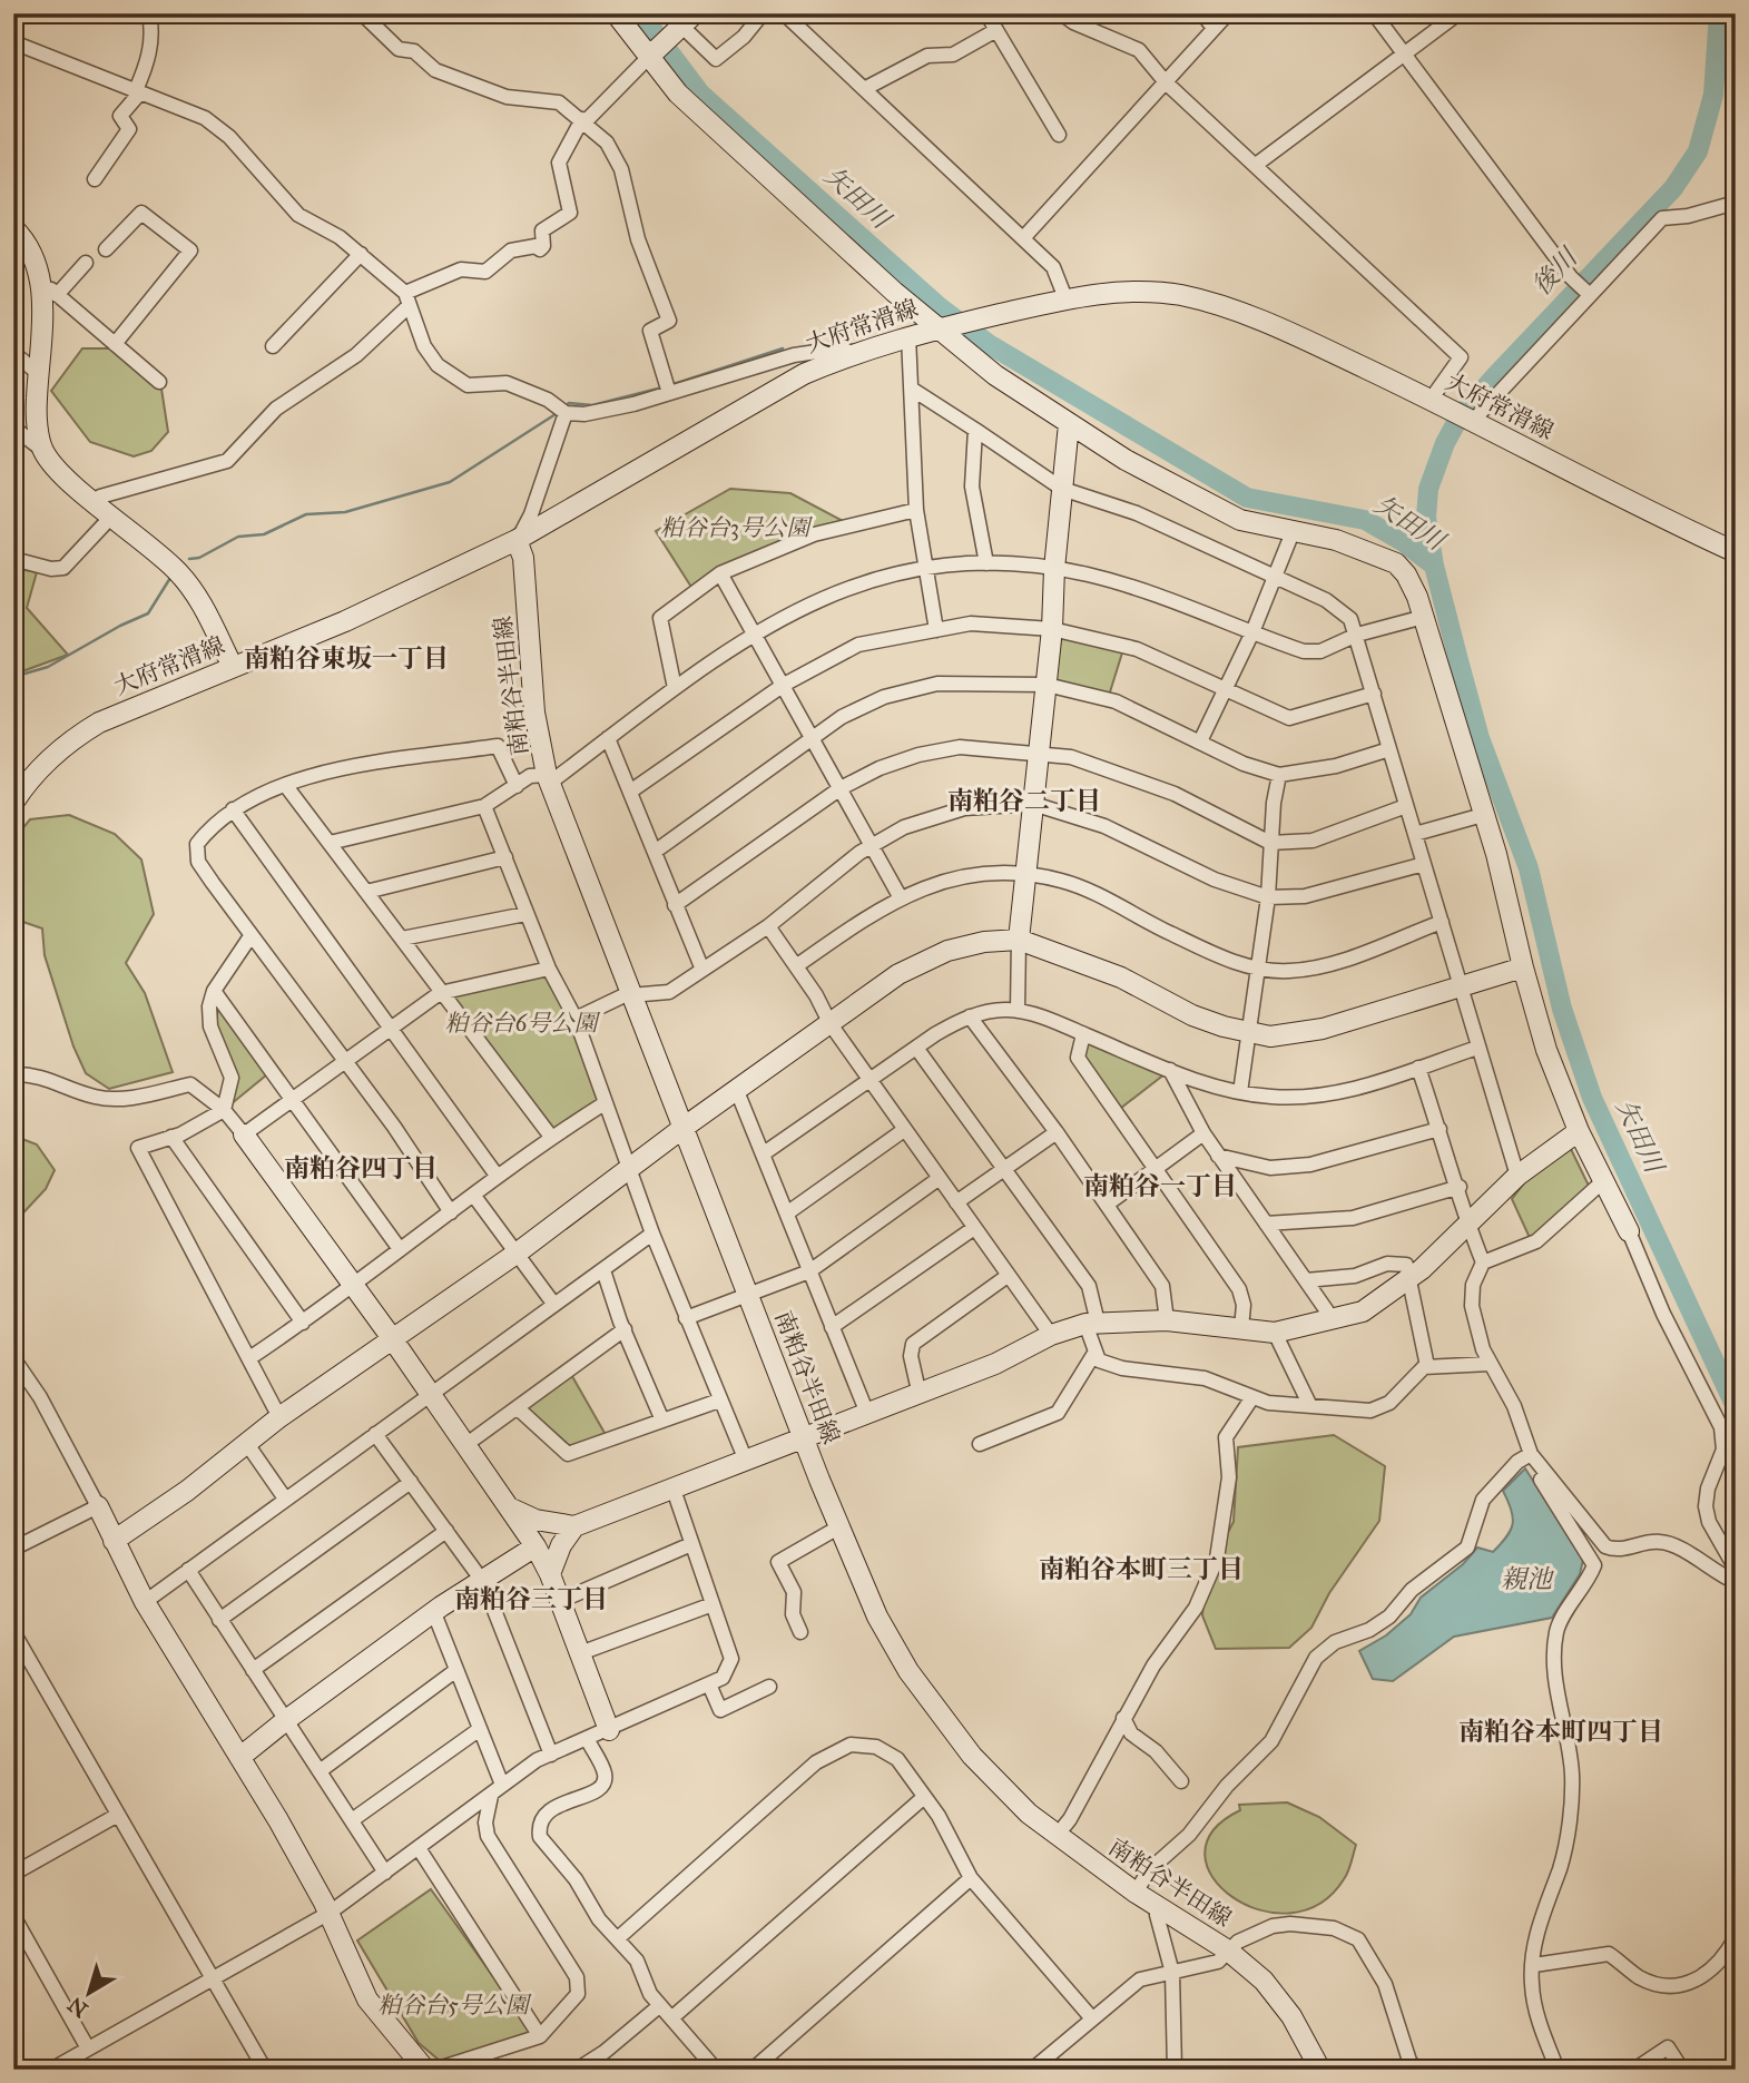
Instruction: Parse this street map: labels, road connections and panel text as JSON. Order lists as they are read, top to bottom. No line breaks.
{"streets":{"street":["大府常滑線","南粕谷半田線"]},"crossings":[["大府常滑線","南粕谷半田線"]],"districts":["南粕谷東坂一丁目","南粕谷二丁目","南粕谷四丁目","南粕谷一丁目","南粕谷本町三丁目","南粕谷三丁目","南粕谷本町四丁目"],"water":["矢田川","後川","親池"],"parks":["粕谷台3号公園","粕谷台6号公園","粕谷台5号公園"],"north":"bottom left"}
